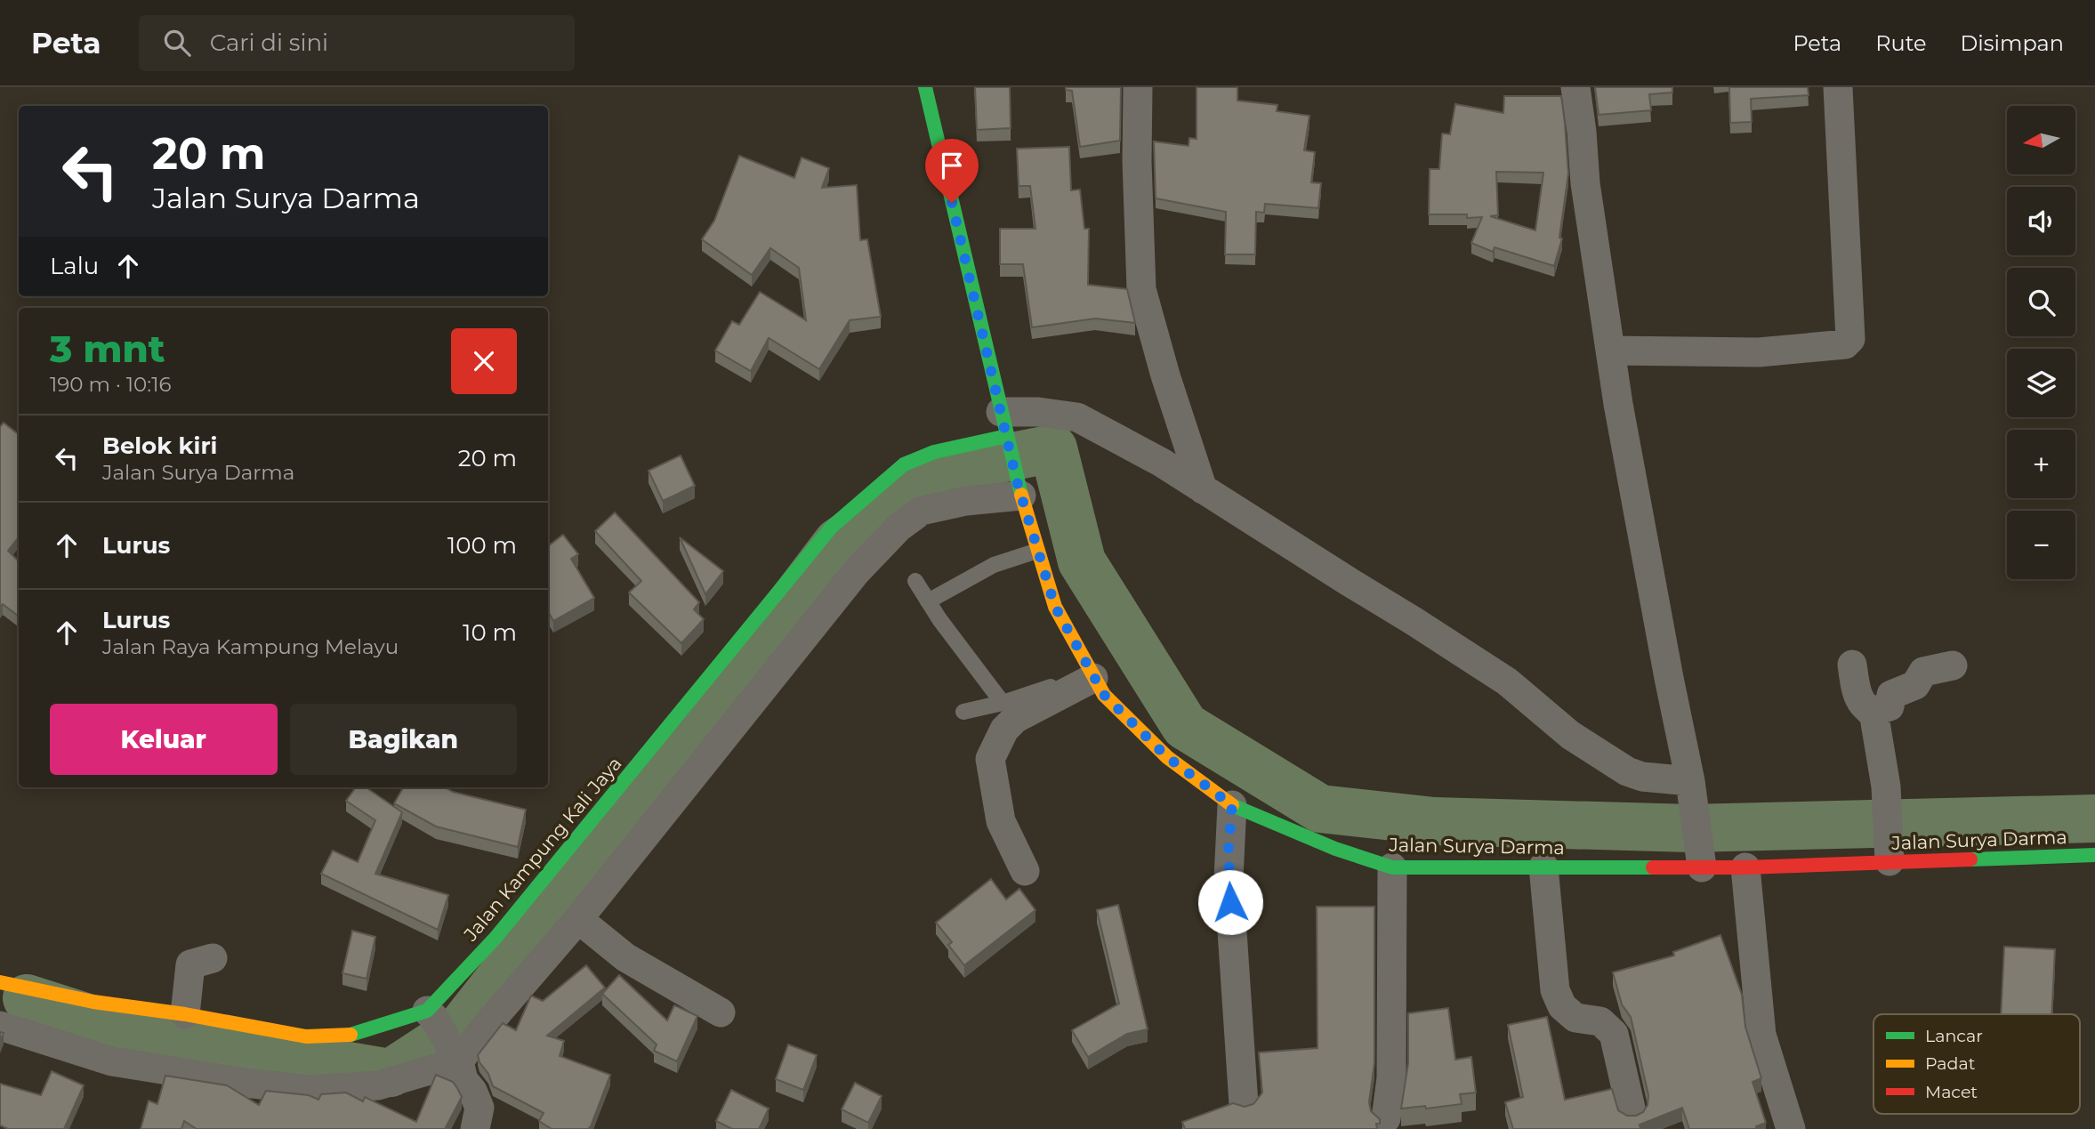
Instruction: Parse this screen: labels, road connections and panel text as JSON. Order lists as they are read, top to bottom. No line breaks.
{"streets":{"main road":["Jalan Surya Darma","Jalan Kampung Kali Jaya"]},"crossings":[["Jalan Surya Darma","Jalan Kampung Kali Jaya"]],"legend":["Lancar","Padat","Macet"],"north":"left","page":{"header":"Peta","search":"Cari di sini","nav":["Peta","Rute","Disimpan"],"map_buttons":["+","−"],"turn":["20 m","Jalan Surya Darma"],"then":"Lalu","heading":["3 mnt","190 m · 10:16"],"list":[{"name":"Belok kiri","note":"Jalan Surya Darma","value":"20 m"},{"name":"Lurus","value":"100 m"},{"name":"Lurus","note":"Jalan Raya Kampung Melayu","value":"10 m"}],"buttons":["Keluar","Bagikan"]}}
